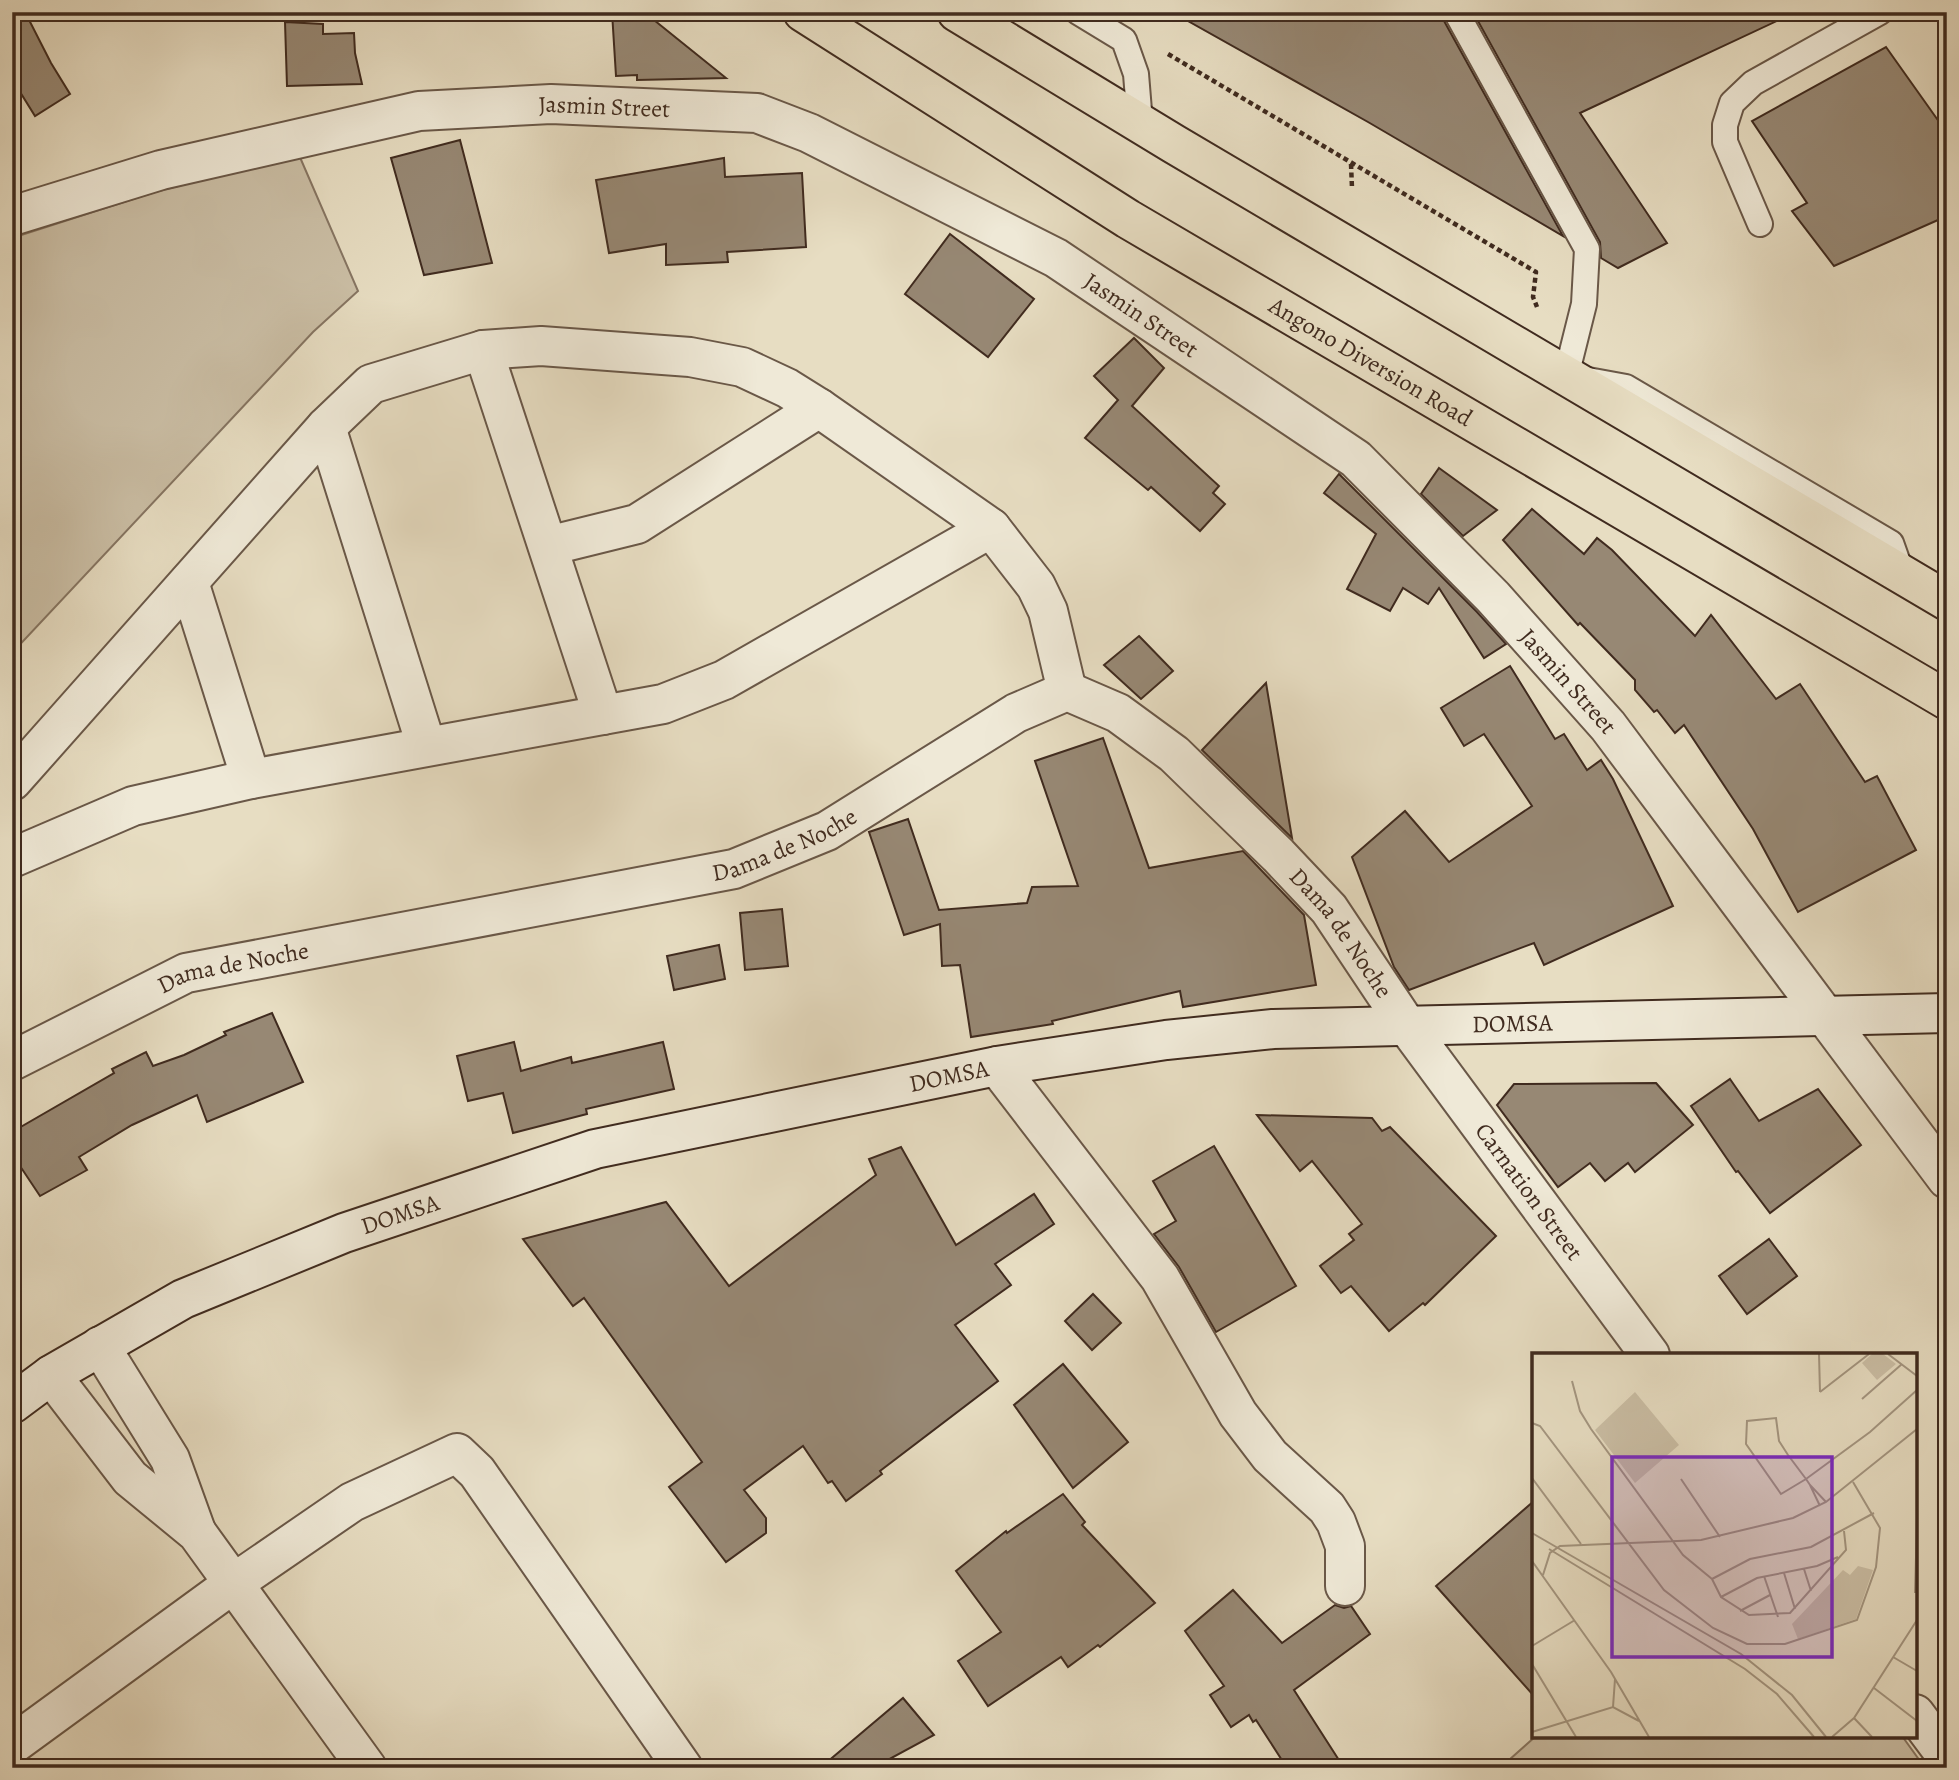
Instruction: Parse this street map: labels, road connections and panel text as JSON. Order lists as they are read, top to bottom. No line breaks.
{"streets":{"main road":["Angono Diversion Road"],"street":["Jasmin Street","Dama de Noche","DOMSA","Carnation Street"]},"crossings":[["Jasmin Street","DOMSA"],["Dama de Noche","DOMSA"],["Dama de Noche","Carnation Street"],["DOMSA","Carnation Street"]]}
